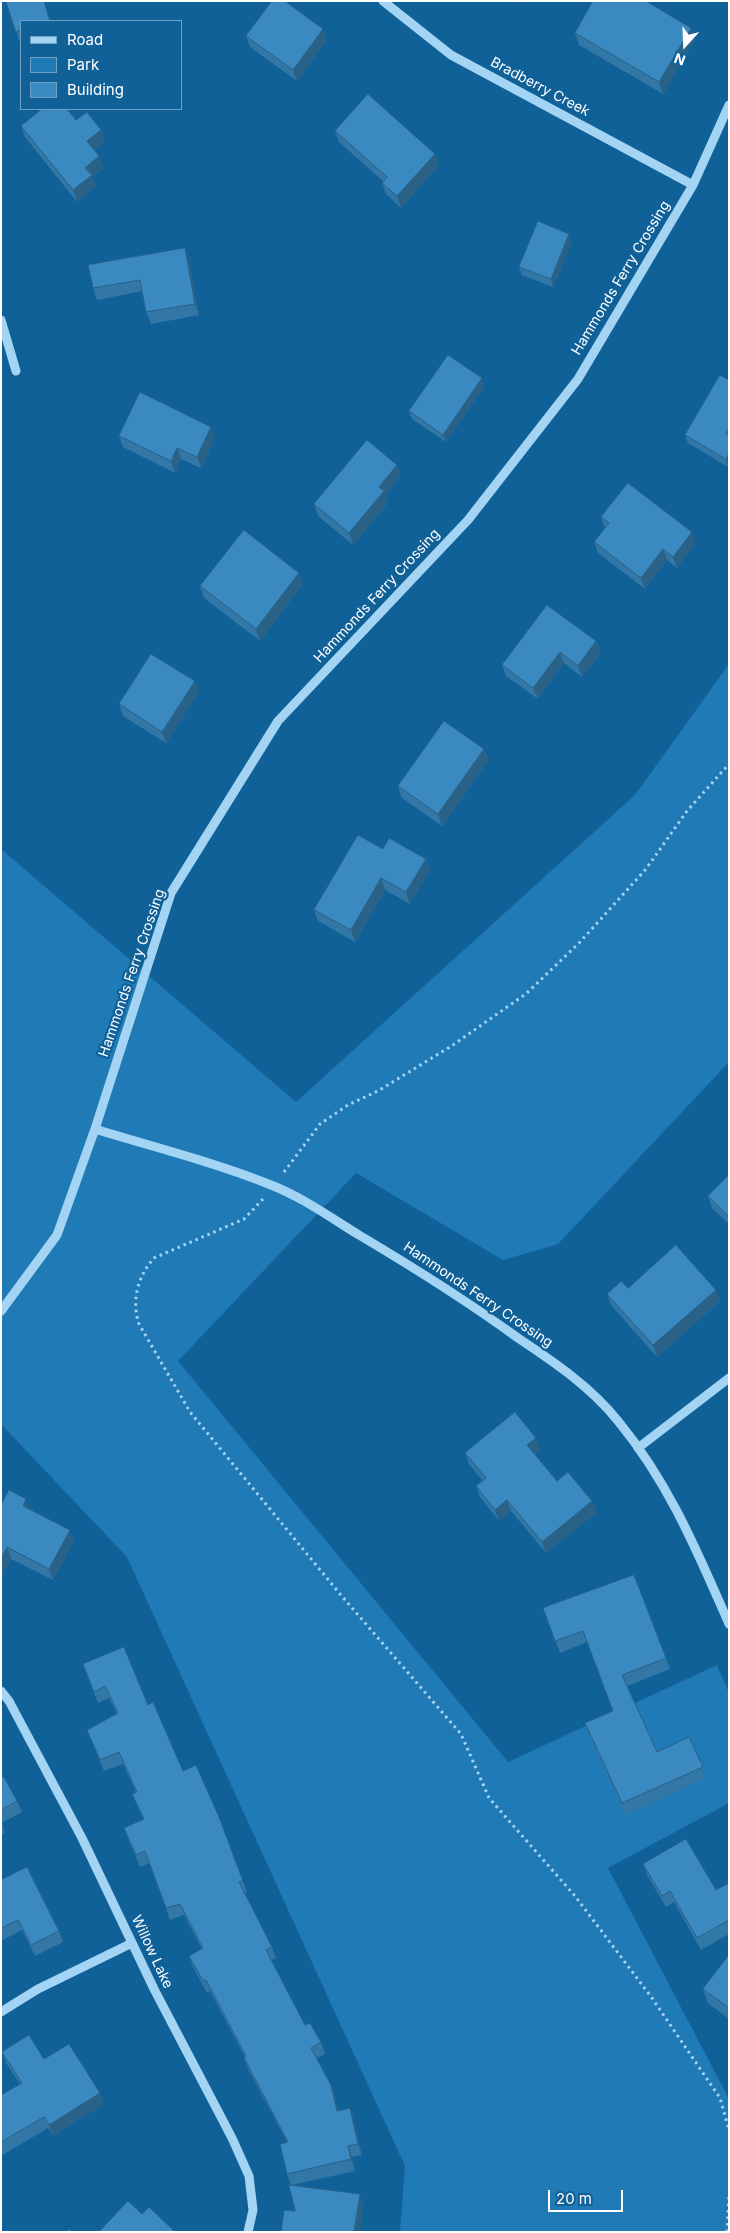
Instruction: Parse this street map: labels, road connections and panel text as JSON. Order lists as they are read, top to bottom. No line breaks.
{"streets":{"street":["Bradberry Creek","Hammonds Ferry Crossing","Willow Lake"]},"crossings":[["Bradberry Creek","Hammonds Ferry Crossing"]],"legend":["Road","Park","Building"],"scale_bar":"20 m","north":"bottom"}
